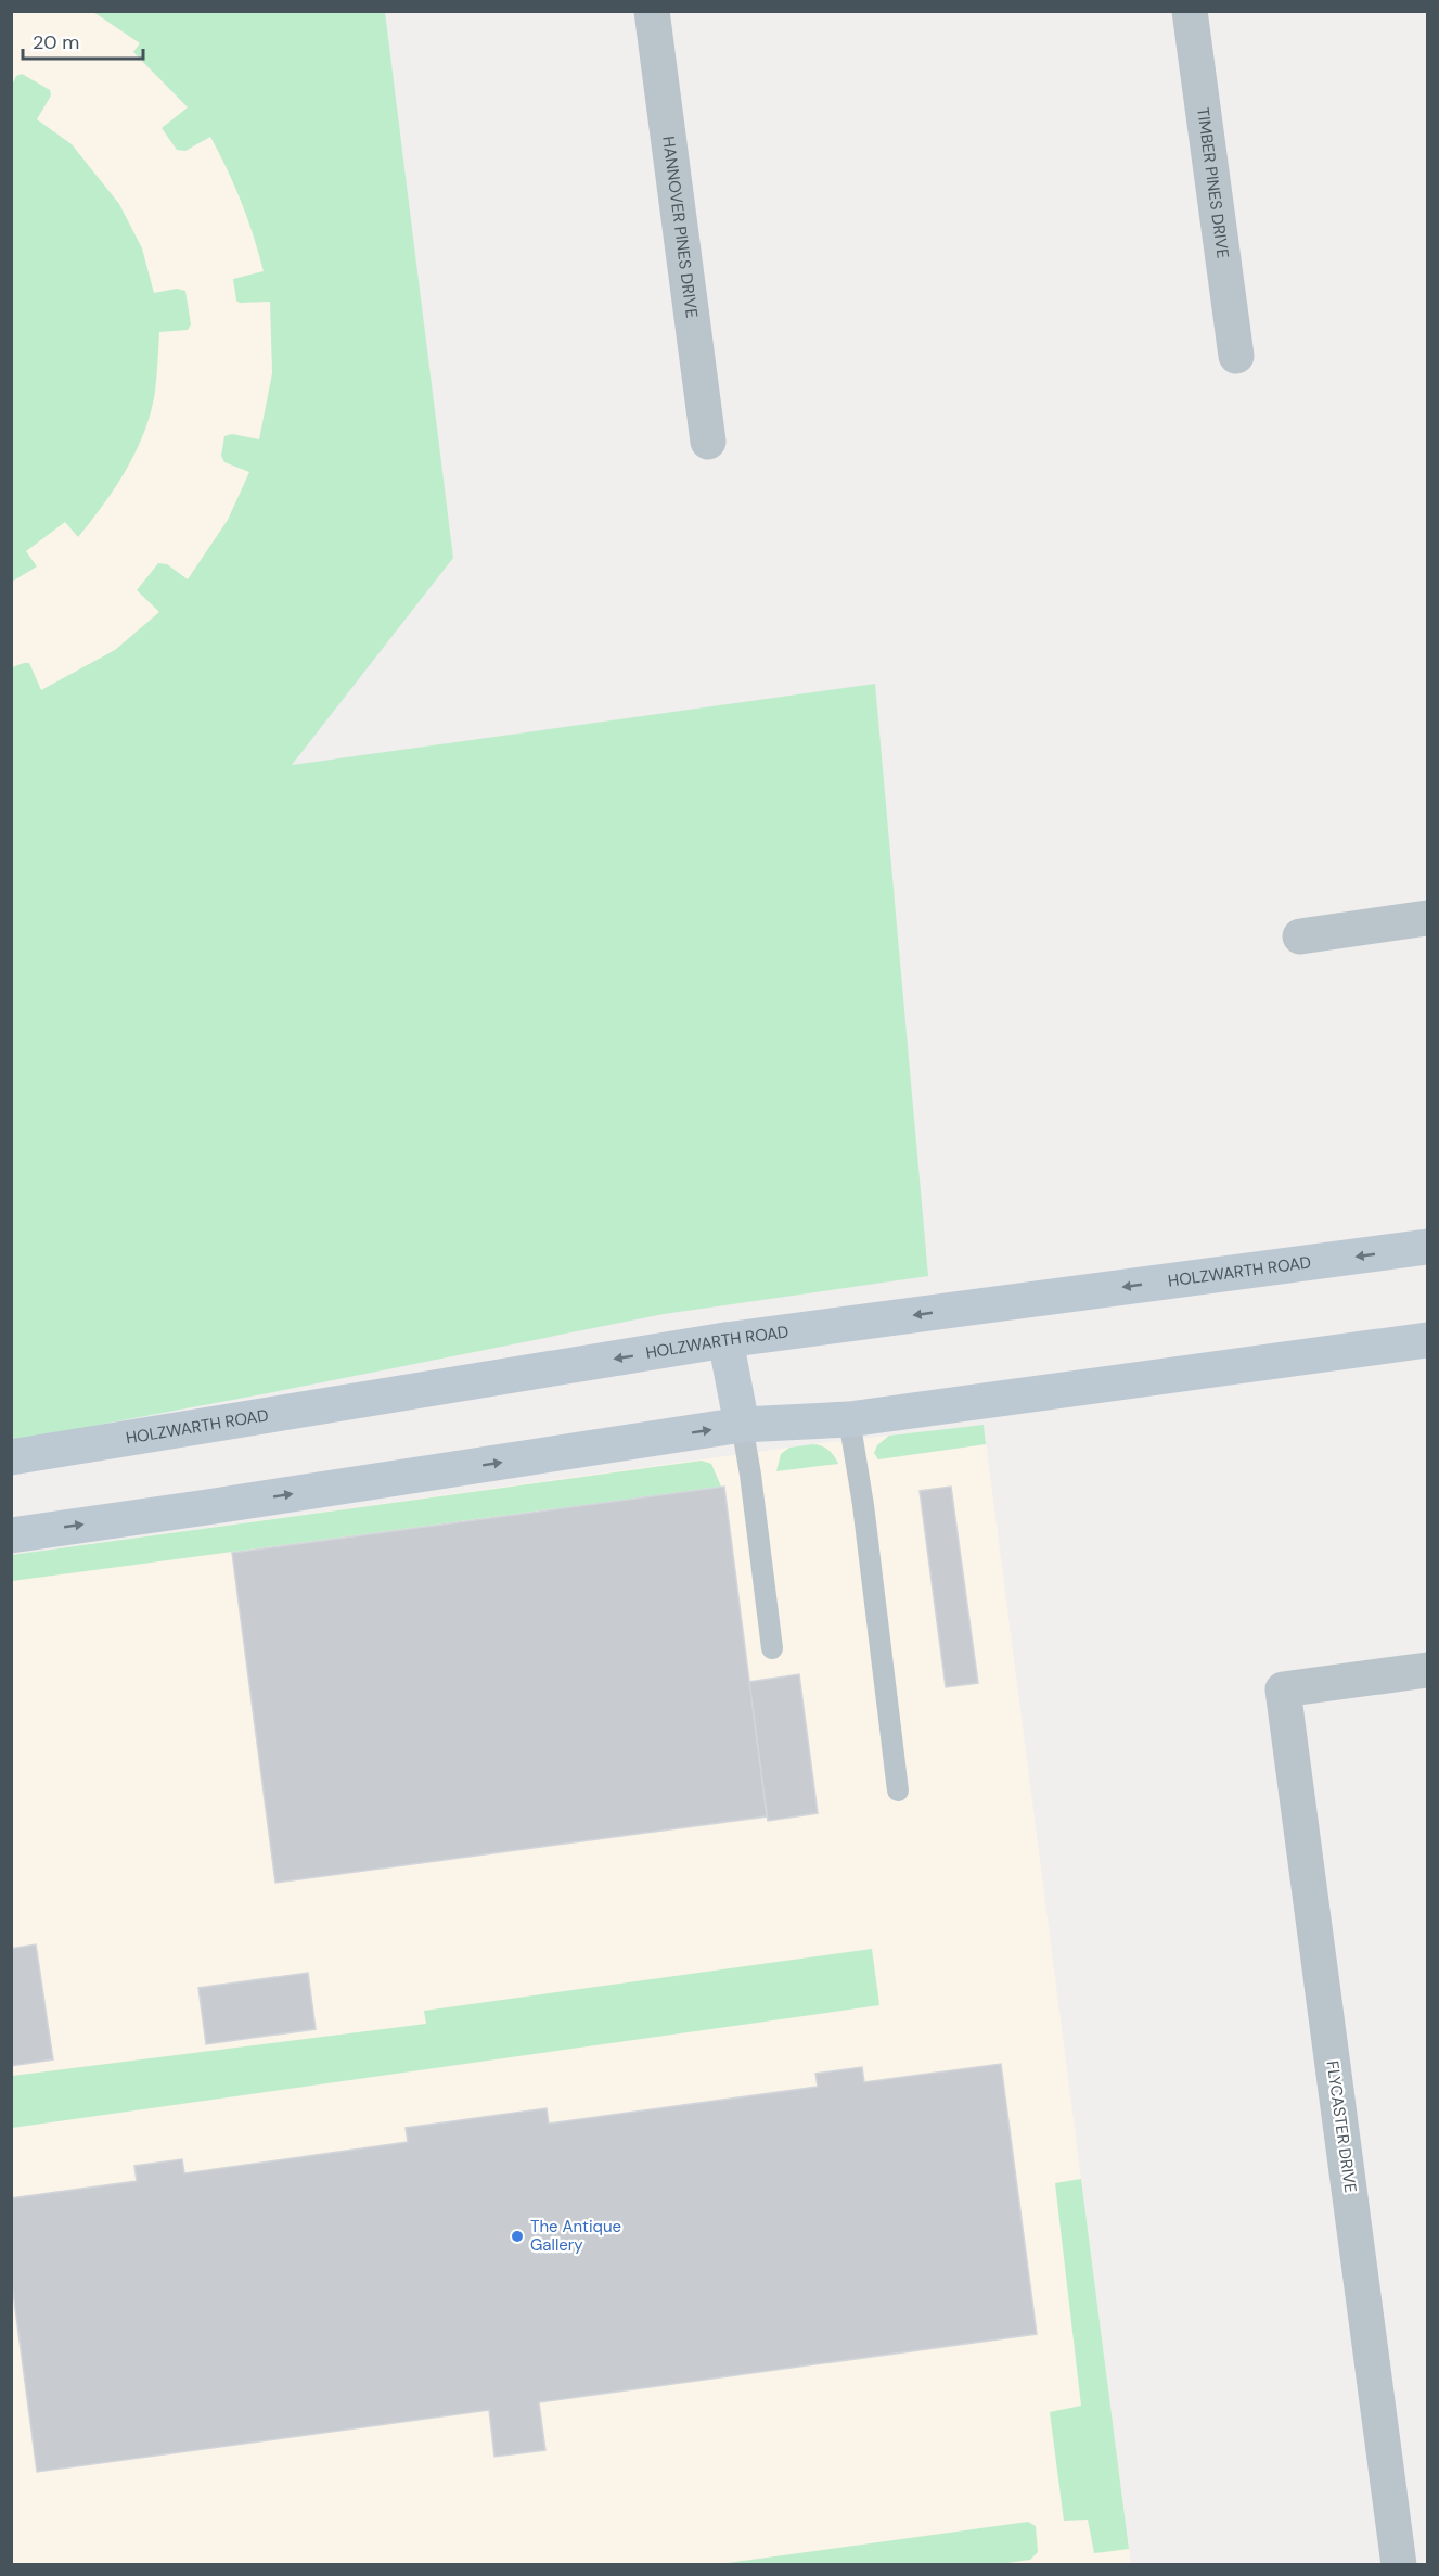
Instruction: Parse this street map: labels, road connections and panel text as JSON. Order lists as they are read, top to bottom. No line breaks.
{"streets":{"main road":["HOLZWARTH ROAD"],"street":["TIMBER PINES DRIVE","HANNOVER PINES DRIVE","FLYCASTER DRIVE"]},"places":["The Antique Gallery"],"scale_bar":"20 m"}
